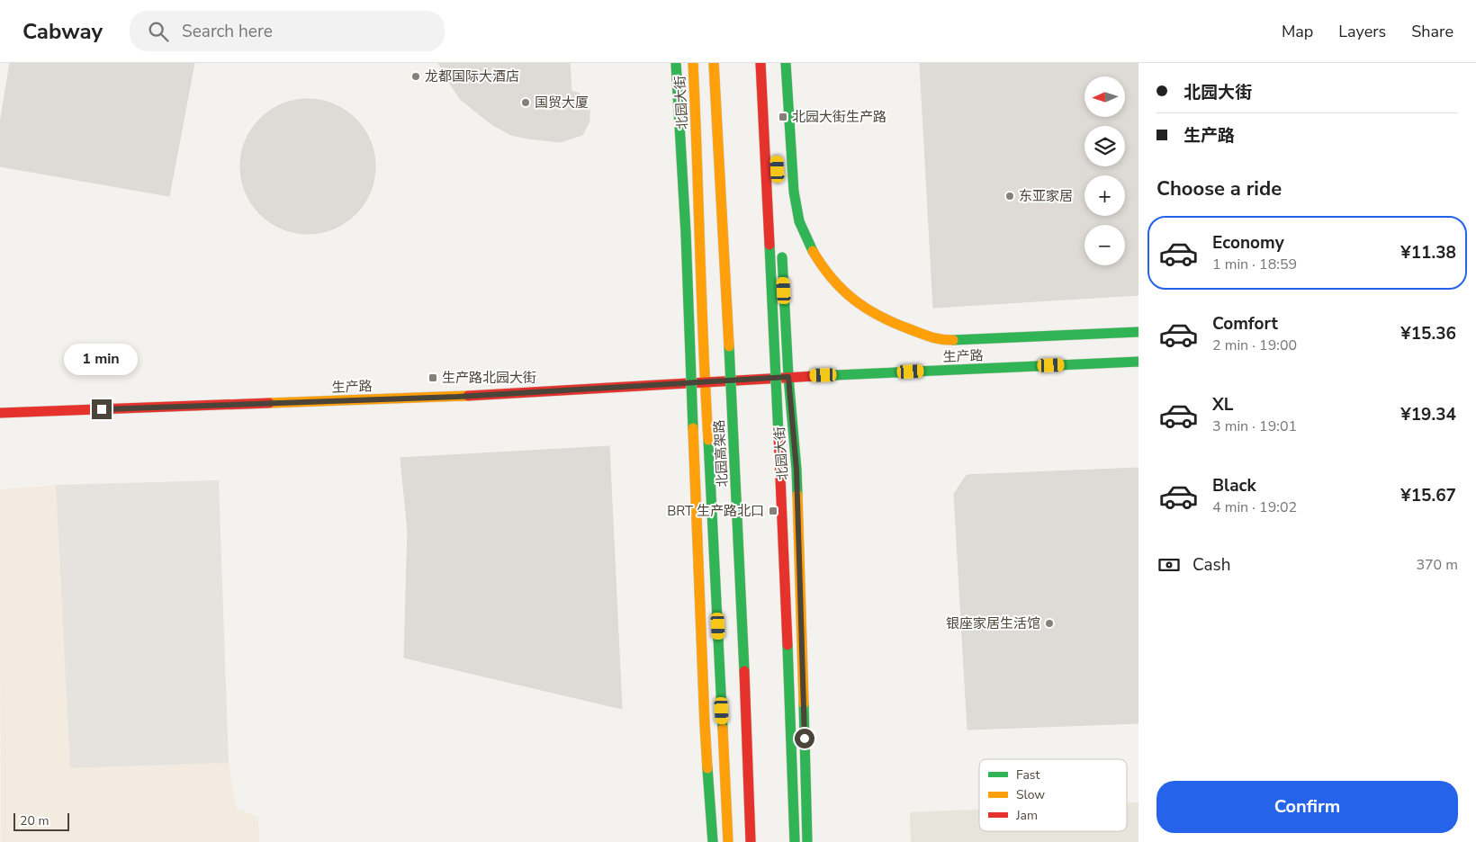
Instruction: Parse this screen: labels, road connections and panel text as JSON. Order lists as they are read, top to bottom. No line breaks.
{"streets":{"main road":["北园大街","生产路","北园高架路"]},"crossings":[["北园大街","生产路"]],"places":{"other":["龙都国际大酒店","国贸大厦","东亚家居","银座家居生活馆"],"transit":["北园大街生产路","生产路北园大街","BRT 生产路北口"]},"legend":["Fast","Slow","Jam"],"scale_bar":"20 m","north":"left","page":{"header":"Cabway","search":"Search here","nav":["Map","Layers","Share"],"banner":["北园大街","生产路"],"map_buttons":["+","−"],"heading":"Choose a ride","list":[{"name":"Economy","note":"1 min · 18:59","value":"¥11.38"},{"name":"Comfort","note":"2 min · 19:00","value":"¥15.36"},{"name":"XL","note":"3 min · 19:01","value":"¥19.34"},{"name":"Black","note":"4 min · 19:02","value":"¥15.67"}],"bubble":"1 min","pay":["Cash","370 m"],"buttons":"Confirm","scale":"20 m"}}
